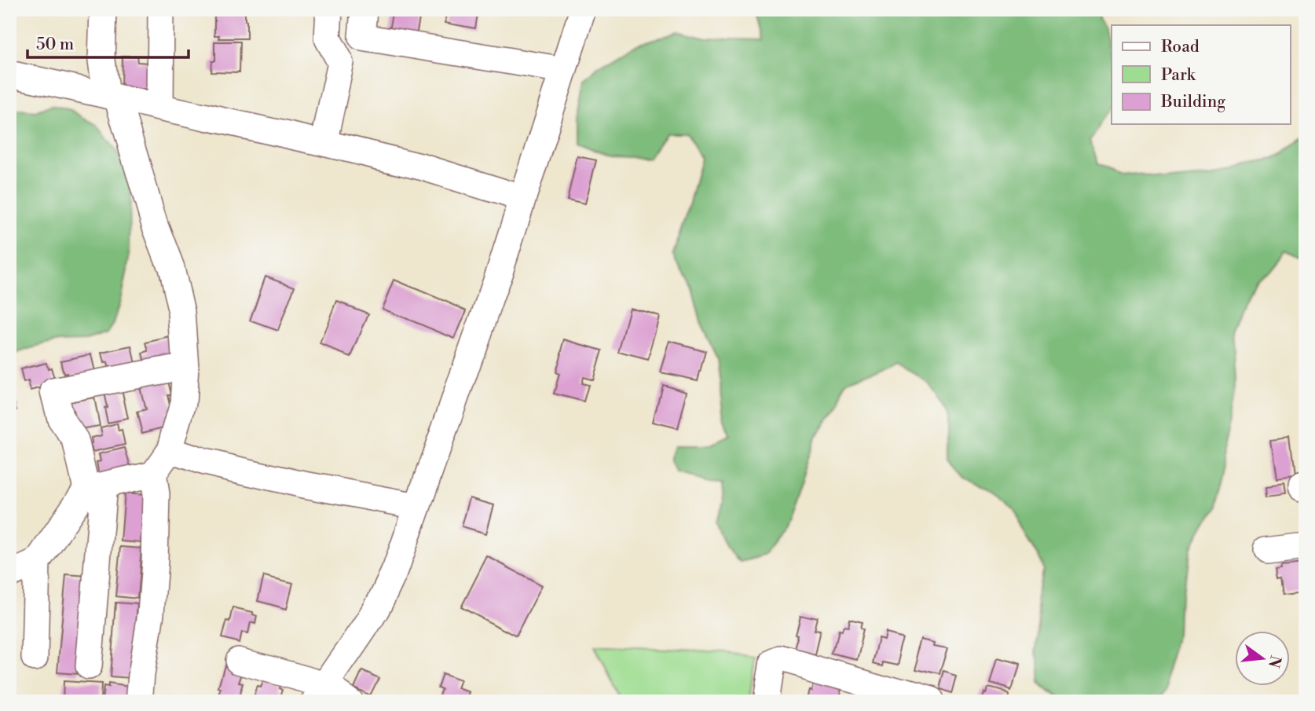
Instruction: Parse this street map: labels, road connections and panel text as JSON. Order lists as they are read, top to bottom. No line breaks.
{"legend":["Road","Park","Building"],"scale_bar":"50 m","north":"right"}
